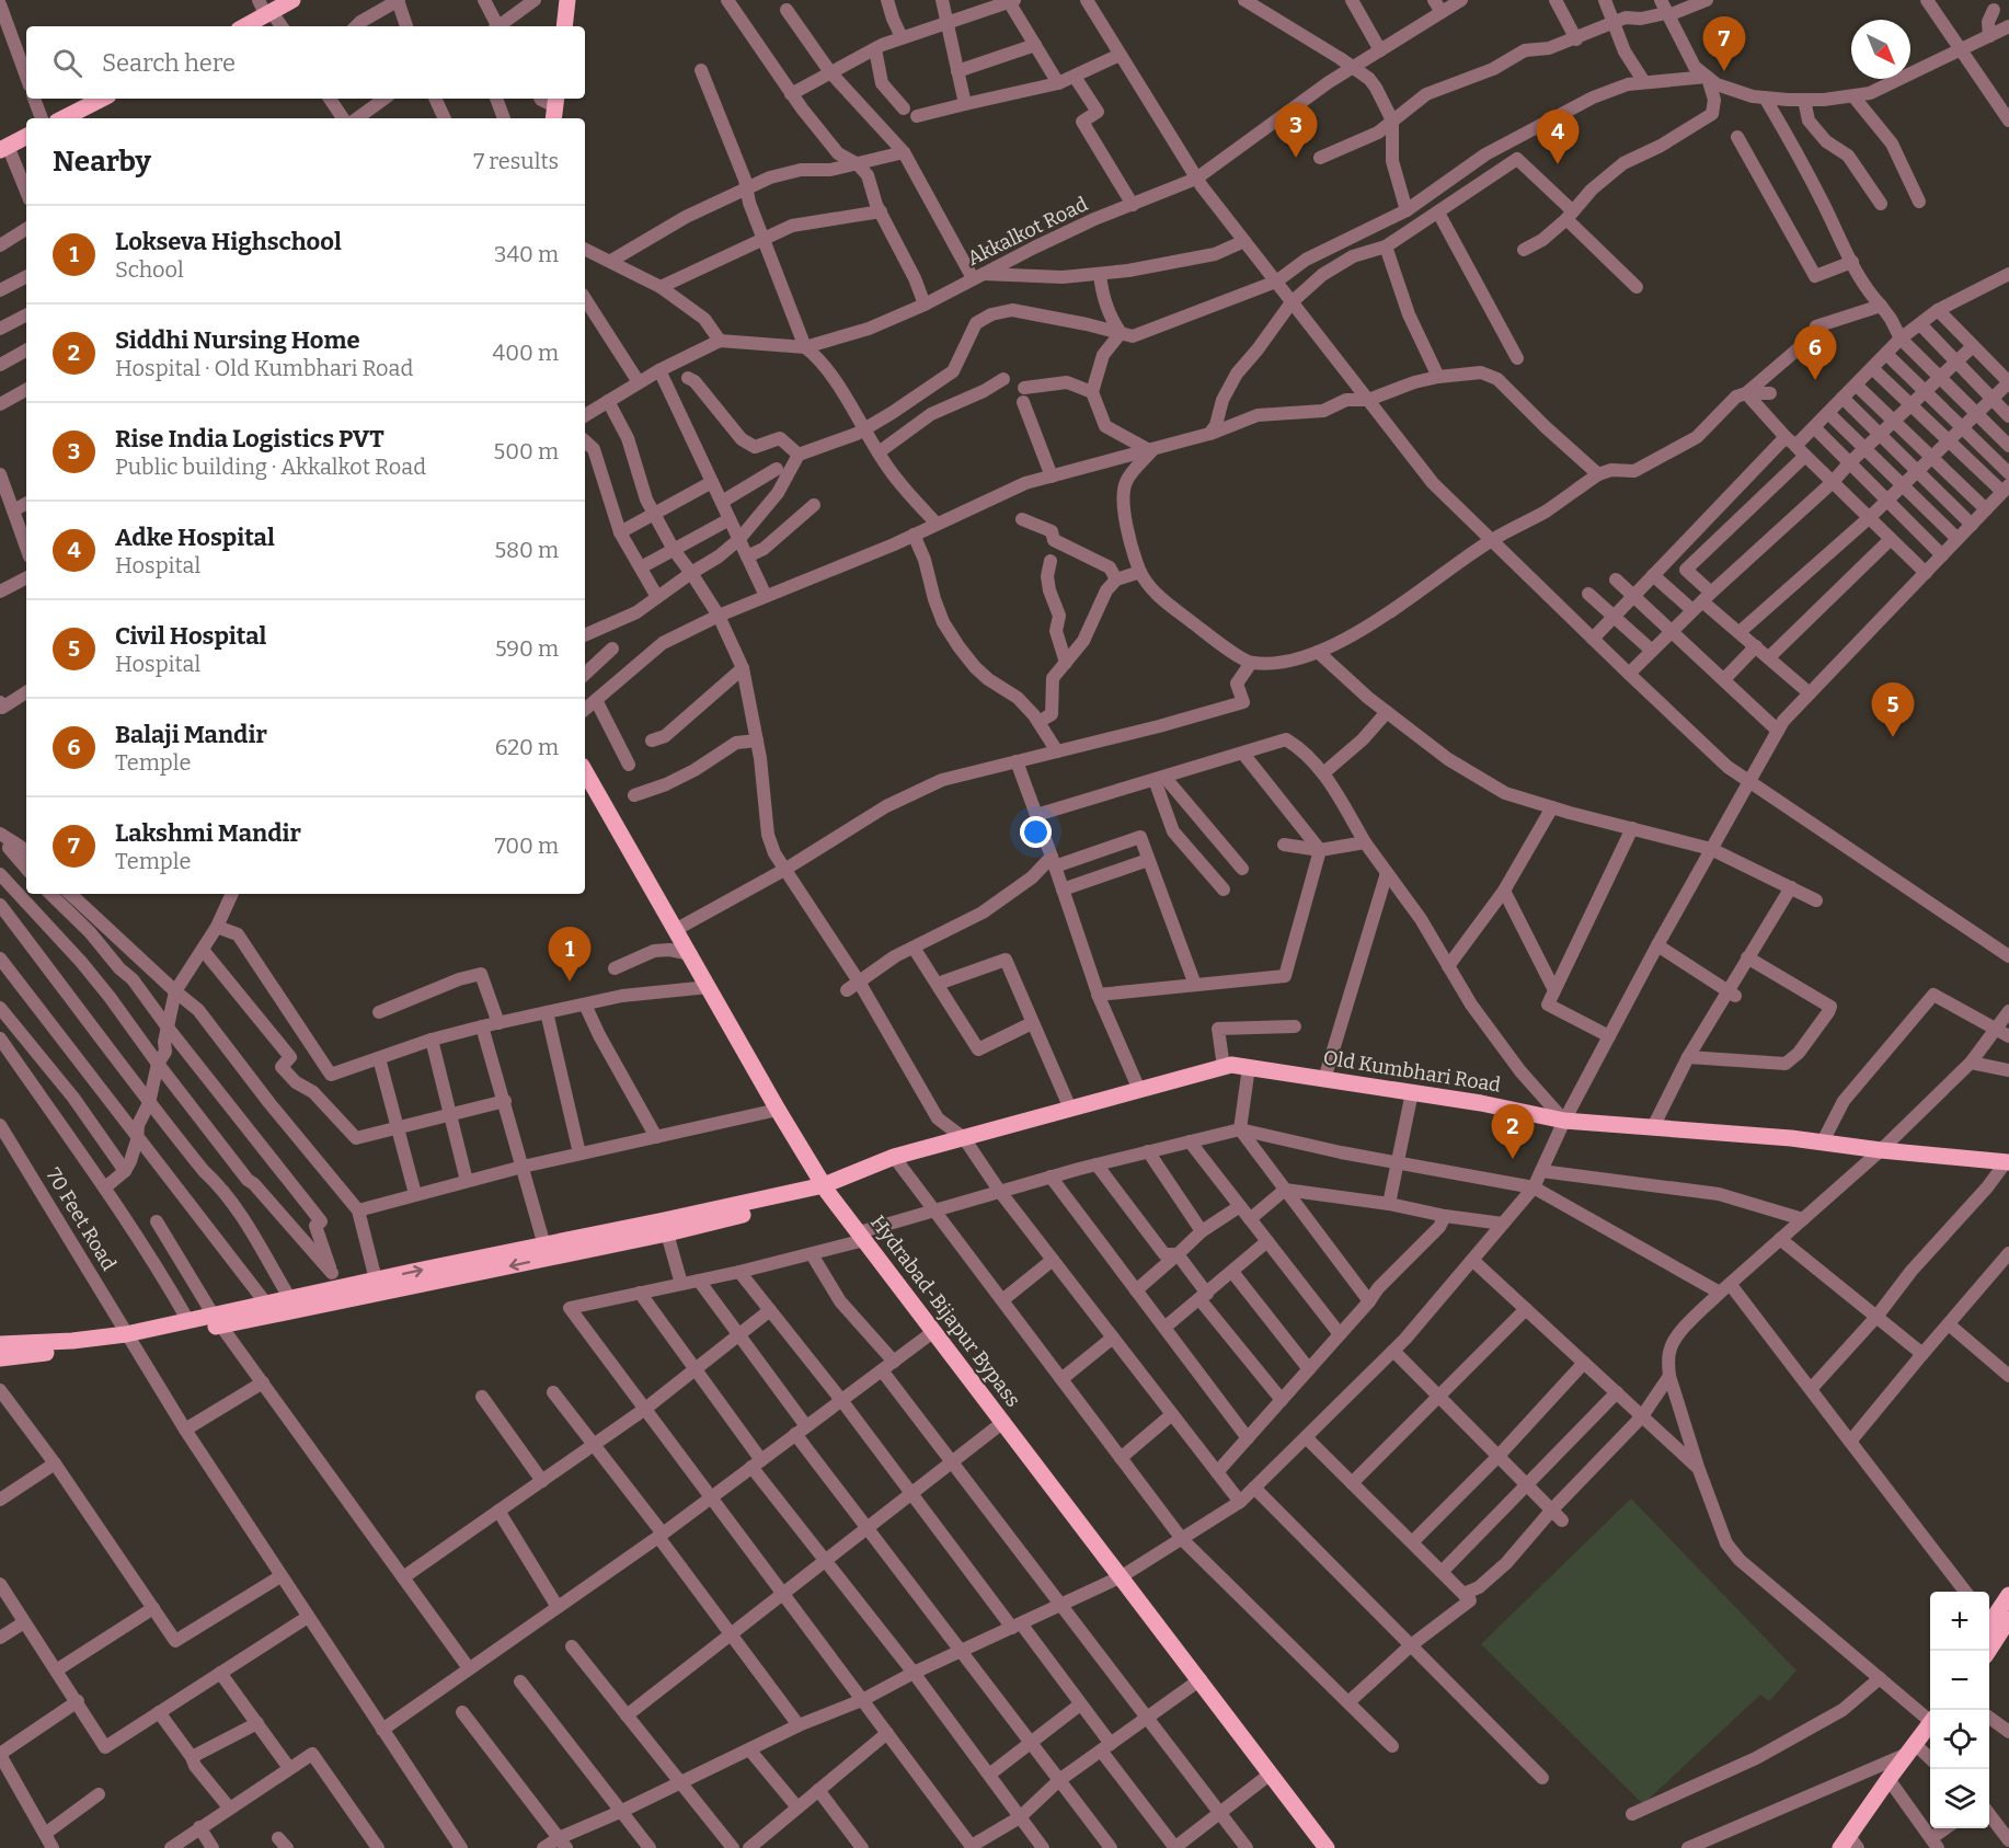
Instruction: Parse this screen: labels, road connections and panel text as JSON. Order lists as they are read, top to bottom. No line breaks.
{"streets":{"main road":["Old Kumbhari Road","Hydrabad-Bijapur Bypass"],"street":["Akkalkot Road","70 Feet Road"]},"crossings":[["Old Kumbhari Road","Hydrabad-Bijapur Bypass"]],"north":"bottom right","page":{"pins":["7","3","4","6","5","1","2"],"search":"Search here","heading":["Nearby","7 results"],"list":[{"mark":"1","name":"Lokseva Highschool","note":"School","value":"340 m"},{"mark":"2","name":"Siddhi Nursing Home","note":"Hospital · Old Kumbhari Road","value":"400 m"},{"mark":"3","name":"Rise India Logistics PVT","note":"Public building · Akkalkot Road","value":"500 m"},{"mark":"4","name":"Adke Hospital","note":"Hospital","value":"580 m"},{"mark":"5","name":"Civil Hospital","note":"Hospital","value":"590 m"},{"mark":"6","name":"Balaji Mandir","note":"Temple","value":"620 m"},{"mark":"7","name":"Lakshmi Mandir","note":"Temple","value":"700 m"}],"map_buttons":["+","−"]}}
